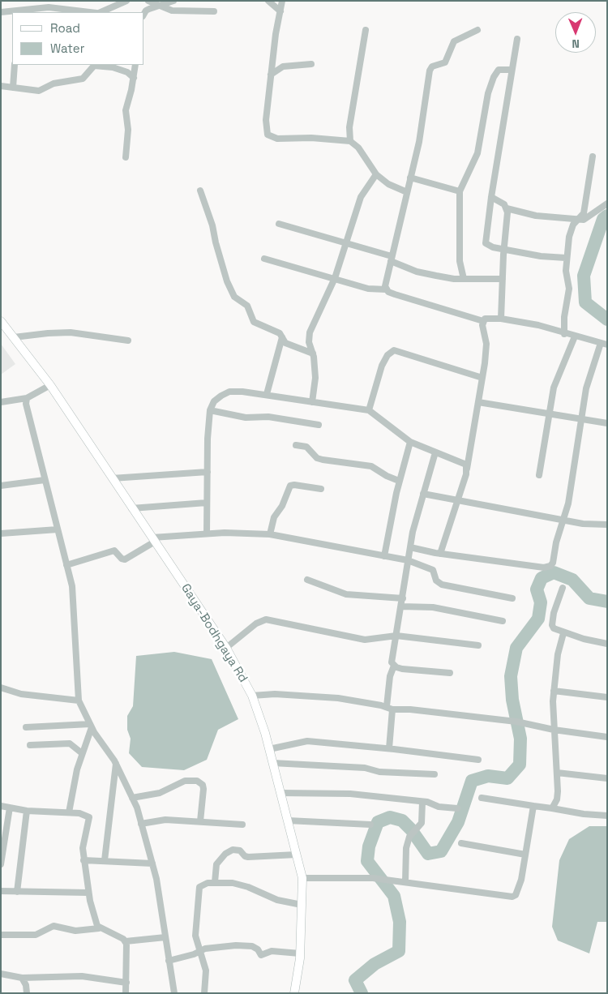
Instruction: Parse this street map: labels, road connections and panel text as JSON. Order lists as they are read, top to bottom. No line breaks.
{"streets":{"street":["Gaya-Bodhgaya Rd"]},"legend":["Road","Water"],"north":"bottom"}
